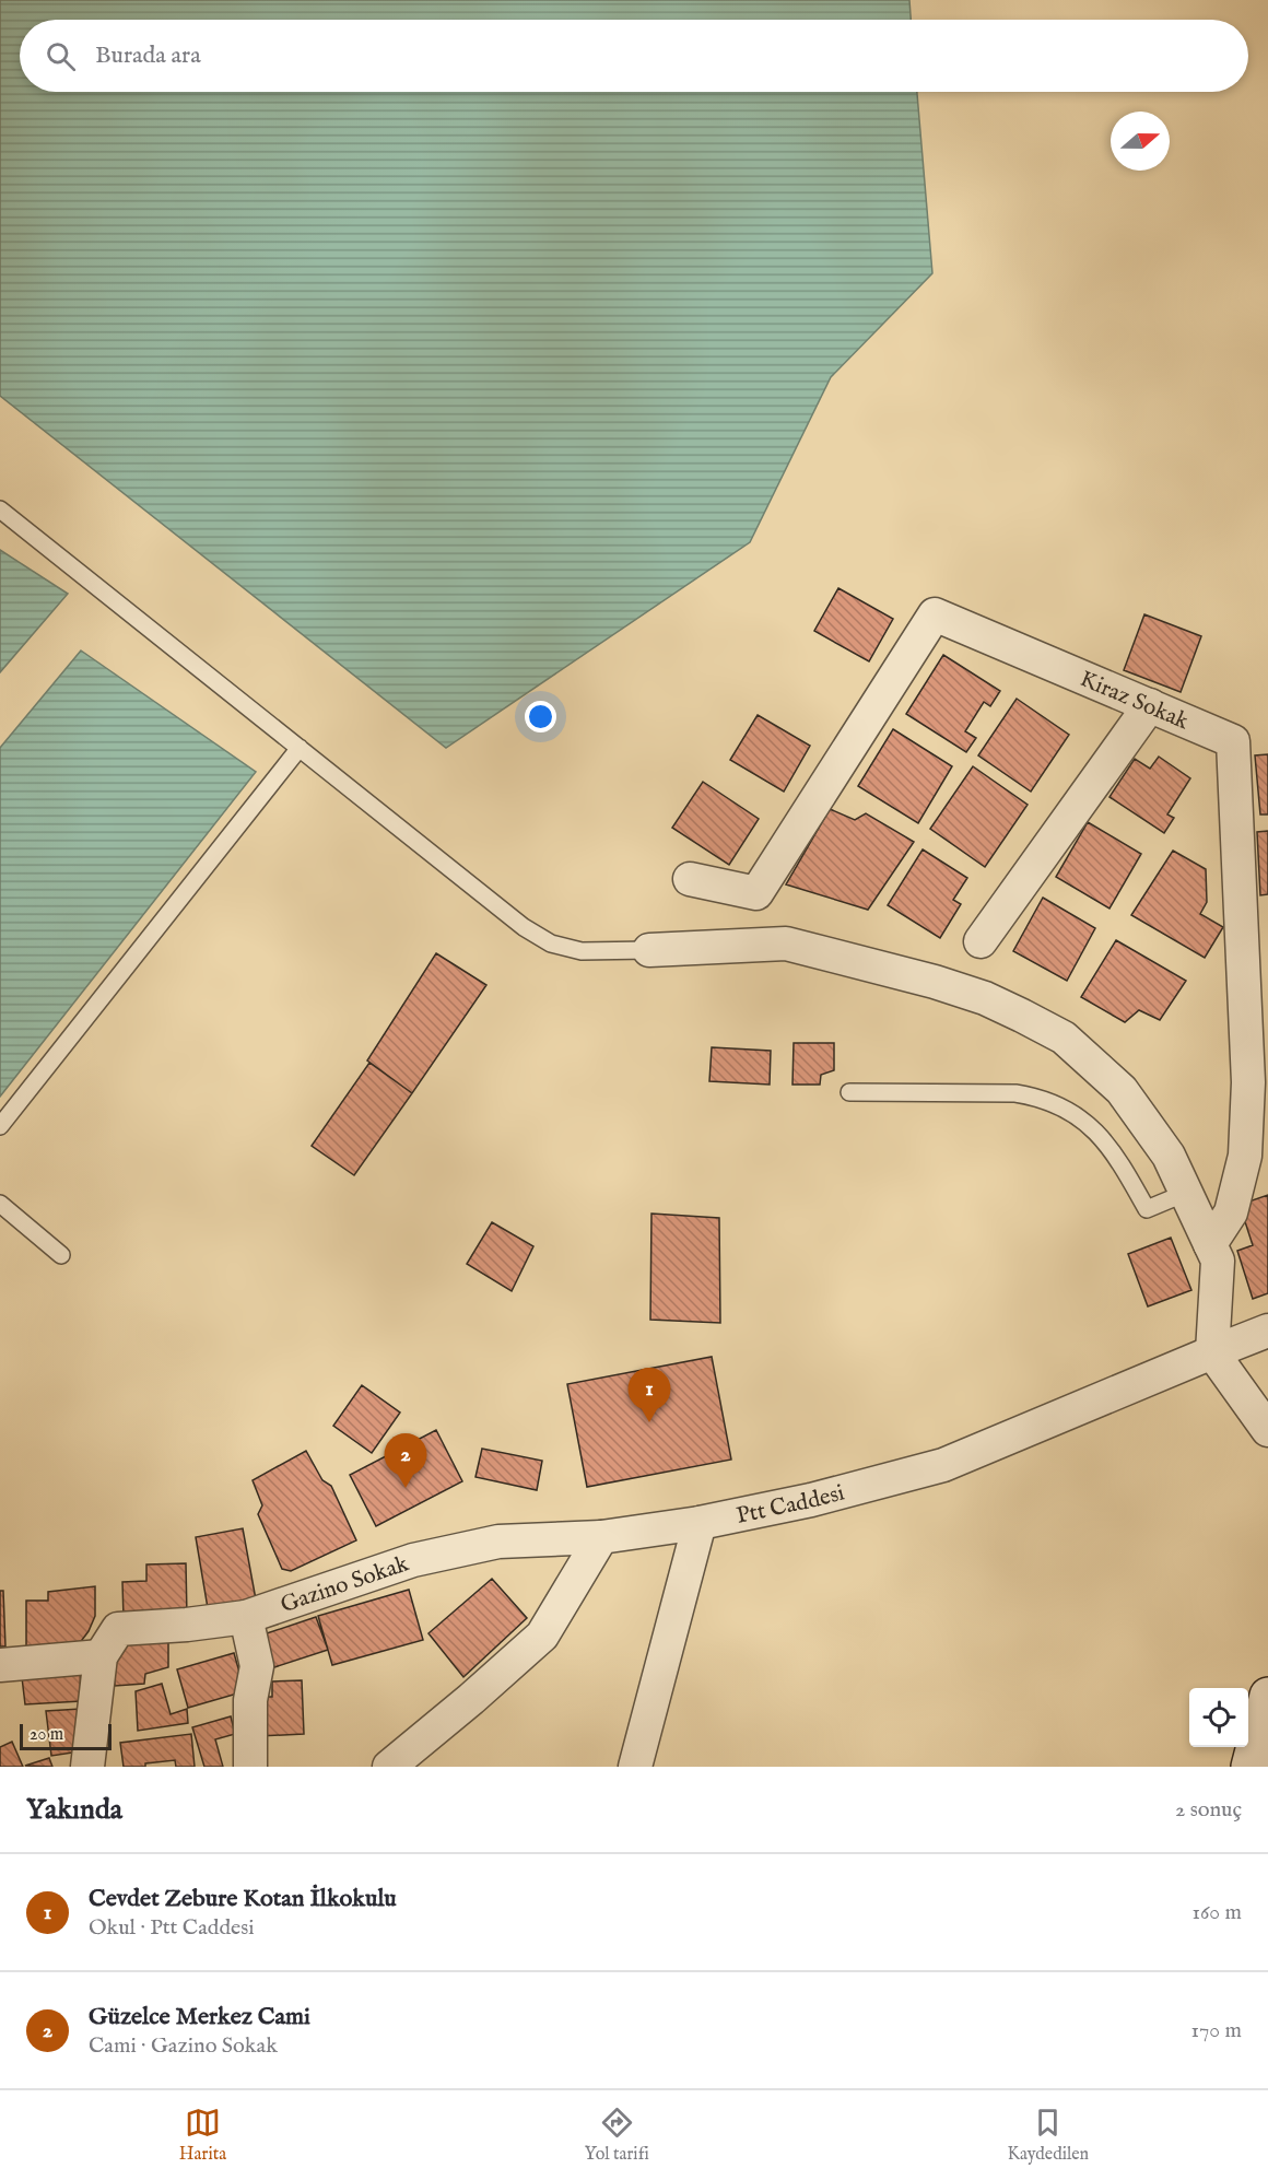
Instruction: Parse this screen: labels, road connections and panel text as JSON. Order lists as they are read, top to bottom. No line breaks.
{"streets":{"street":["Kiraz Sokak","Ptt Caddesi","Gazino Sokak"]},"crossings":[["Ptt Caddesi","Gazino Sokak"]],"scale_bar":"20 m","north":"right","page":{"search":"Burada ara","pins":["1","2"],"scale":"20 m","heading":["Yakında","2 sonuç"],"list":[{"mark":"1","name":"Cevdet Zebure Kotan İlkokulu","note":"Okul · Ptt Caddesi","value":"160 m"},{"mark":"2","name":"Güzelce Merkez Cami","note":"Cami · Gazino Sokak","value":"170 m"}],"nav":["Harita","Yol tarifi","Kaydedilen"]}}
